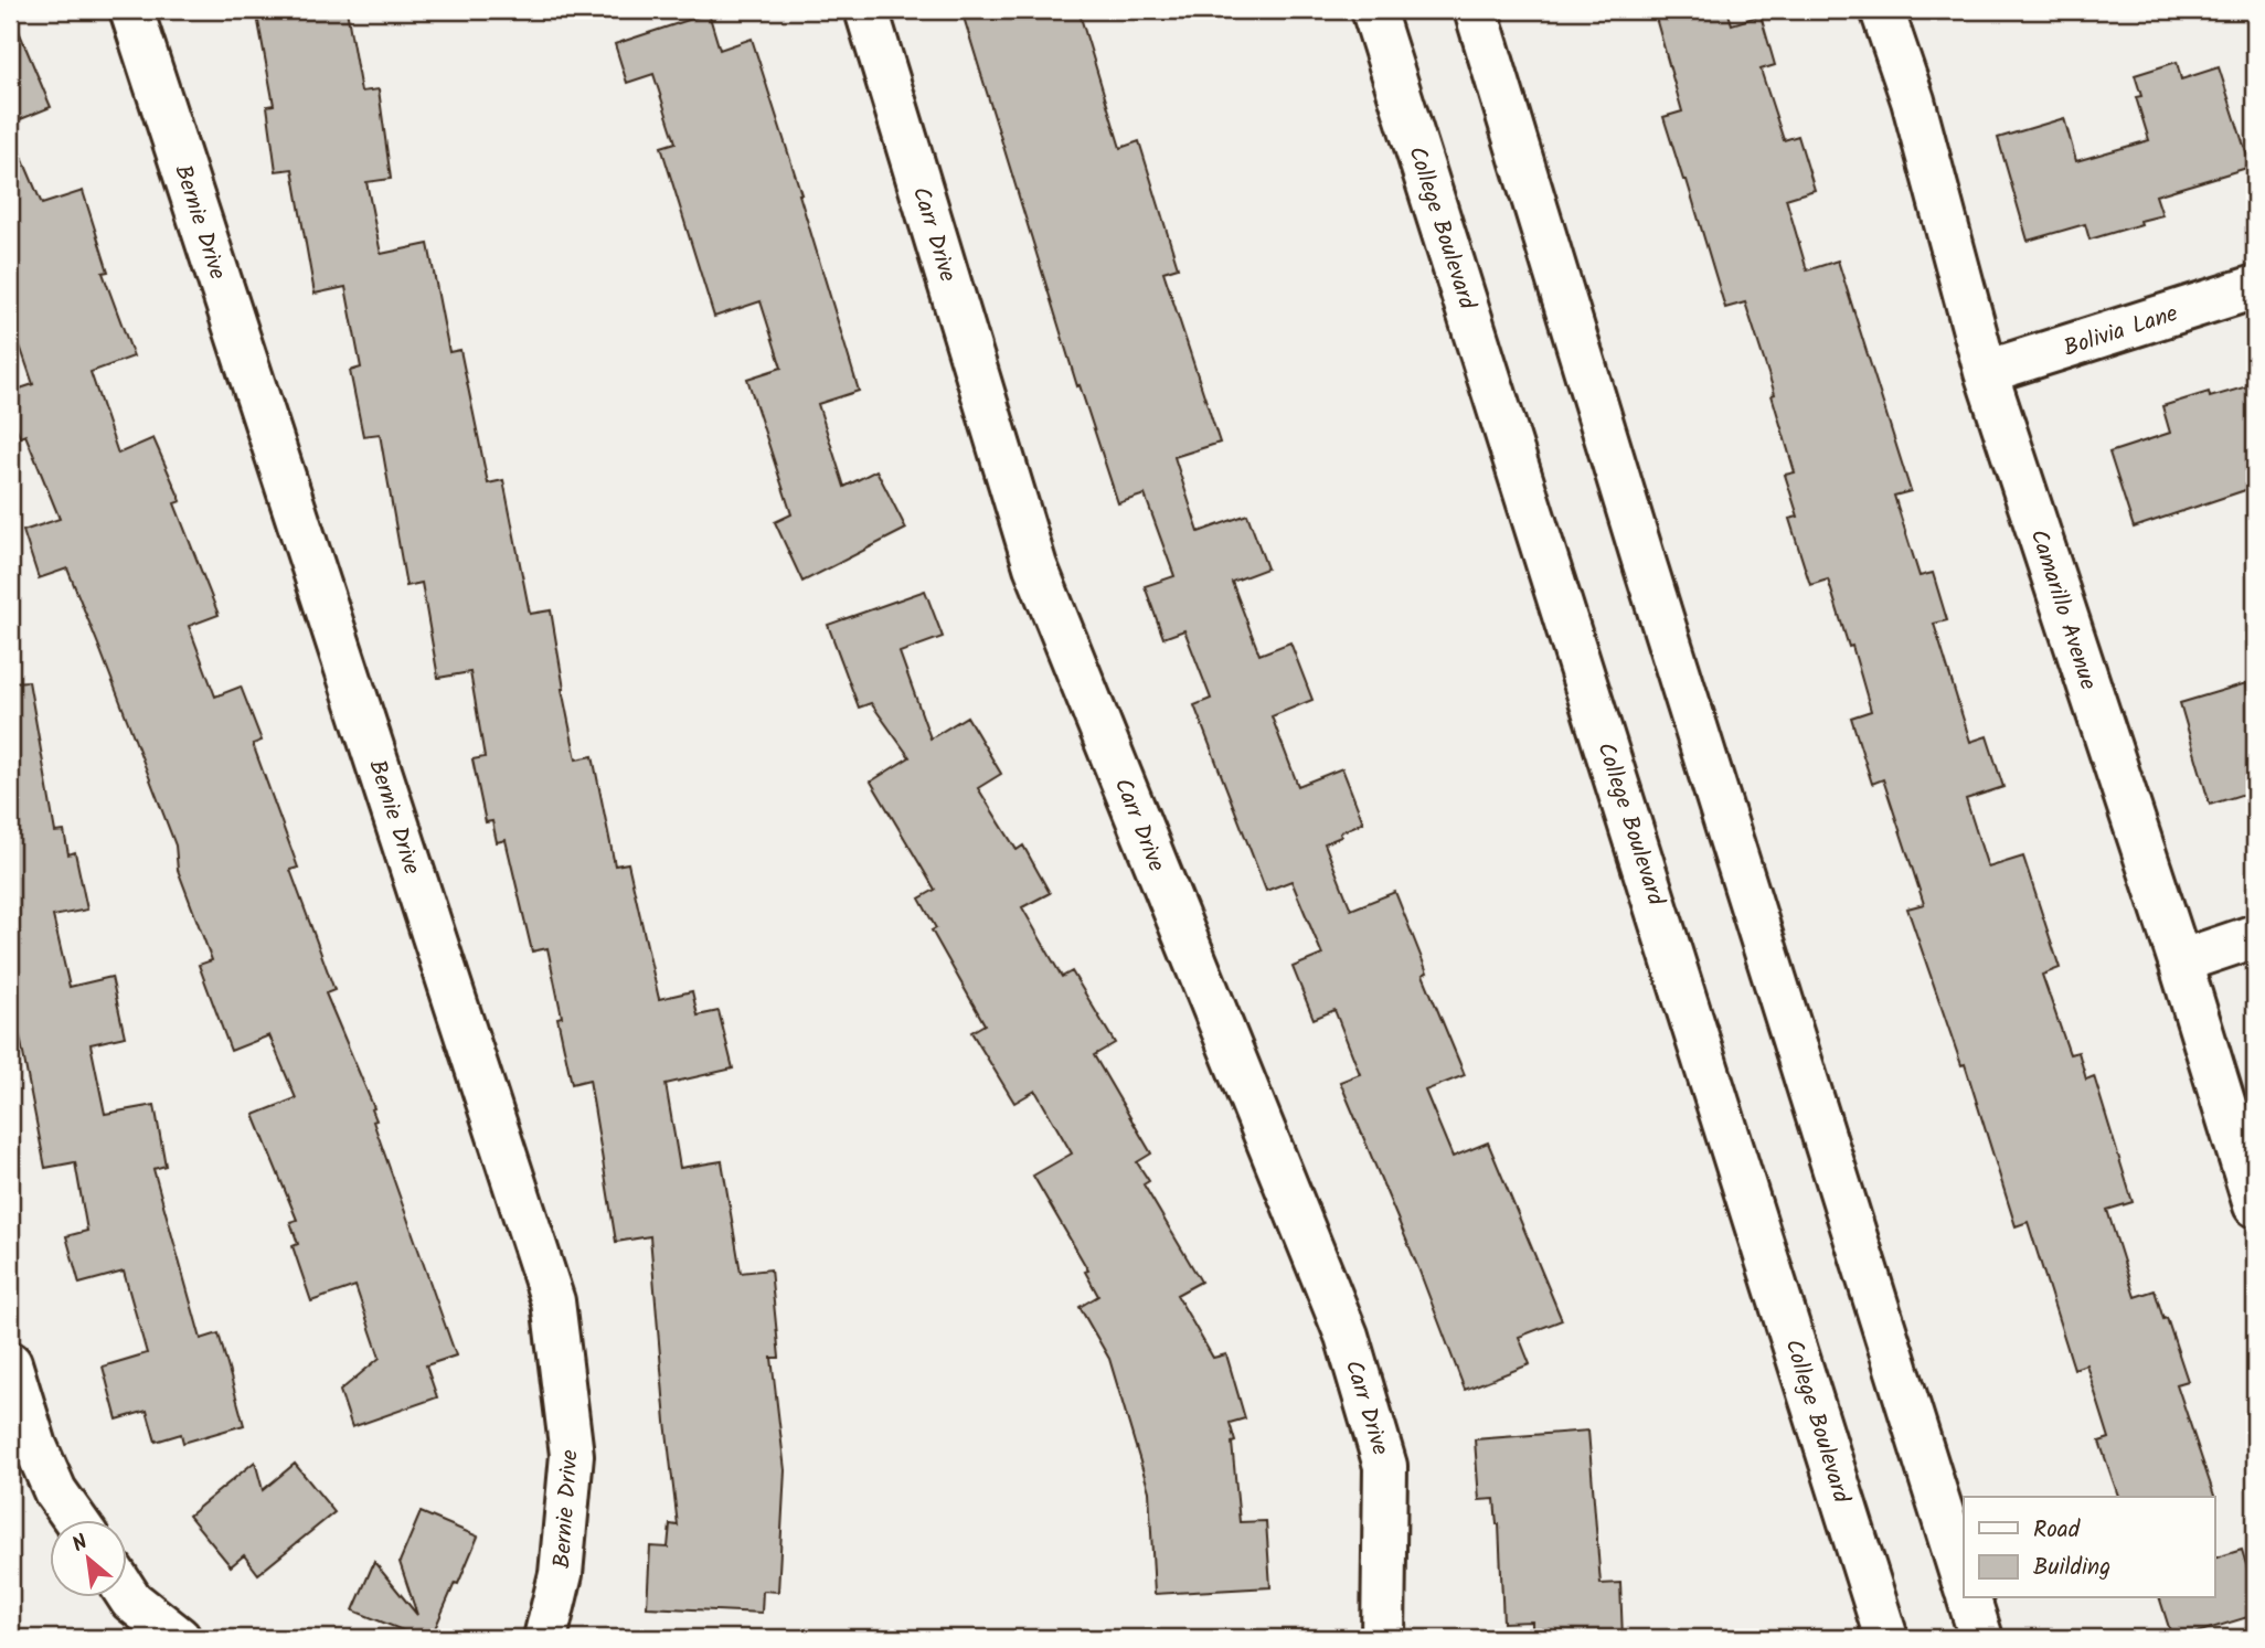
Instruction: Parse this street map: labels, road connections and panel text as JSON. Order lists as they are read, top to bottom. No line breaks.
{"streets":{"street":["Bernie Drive","College Boulevard","Carr Drive","Bolivia Lane","Camarillo Avenue"]},"crossings":[["Bolivia Lane","Camarillo Avenue"]],"legend":["Road","Building"],"north":"top left"}
